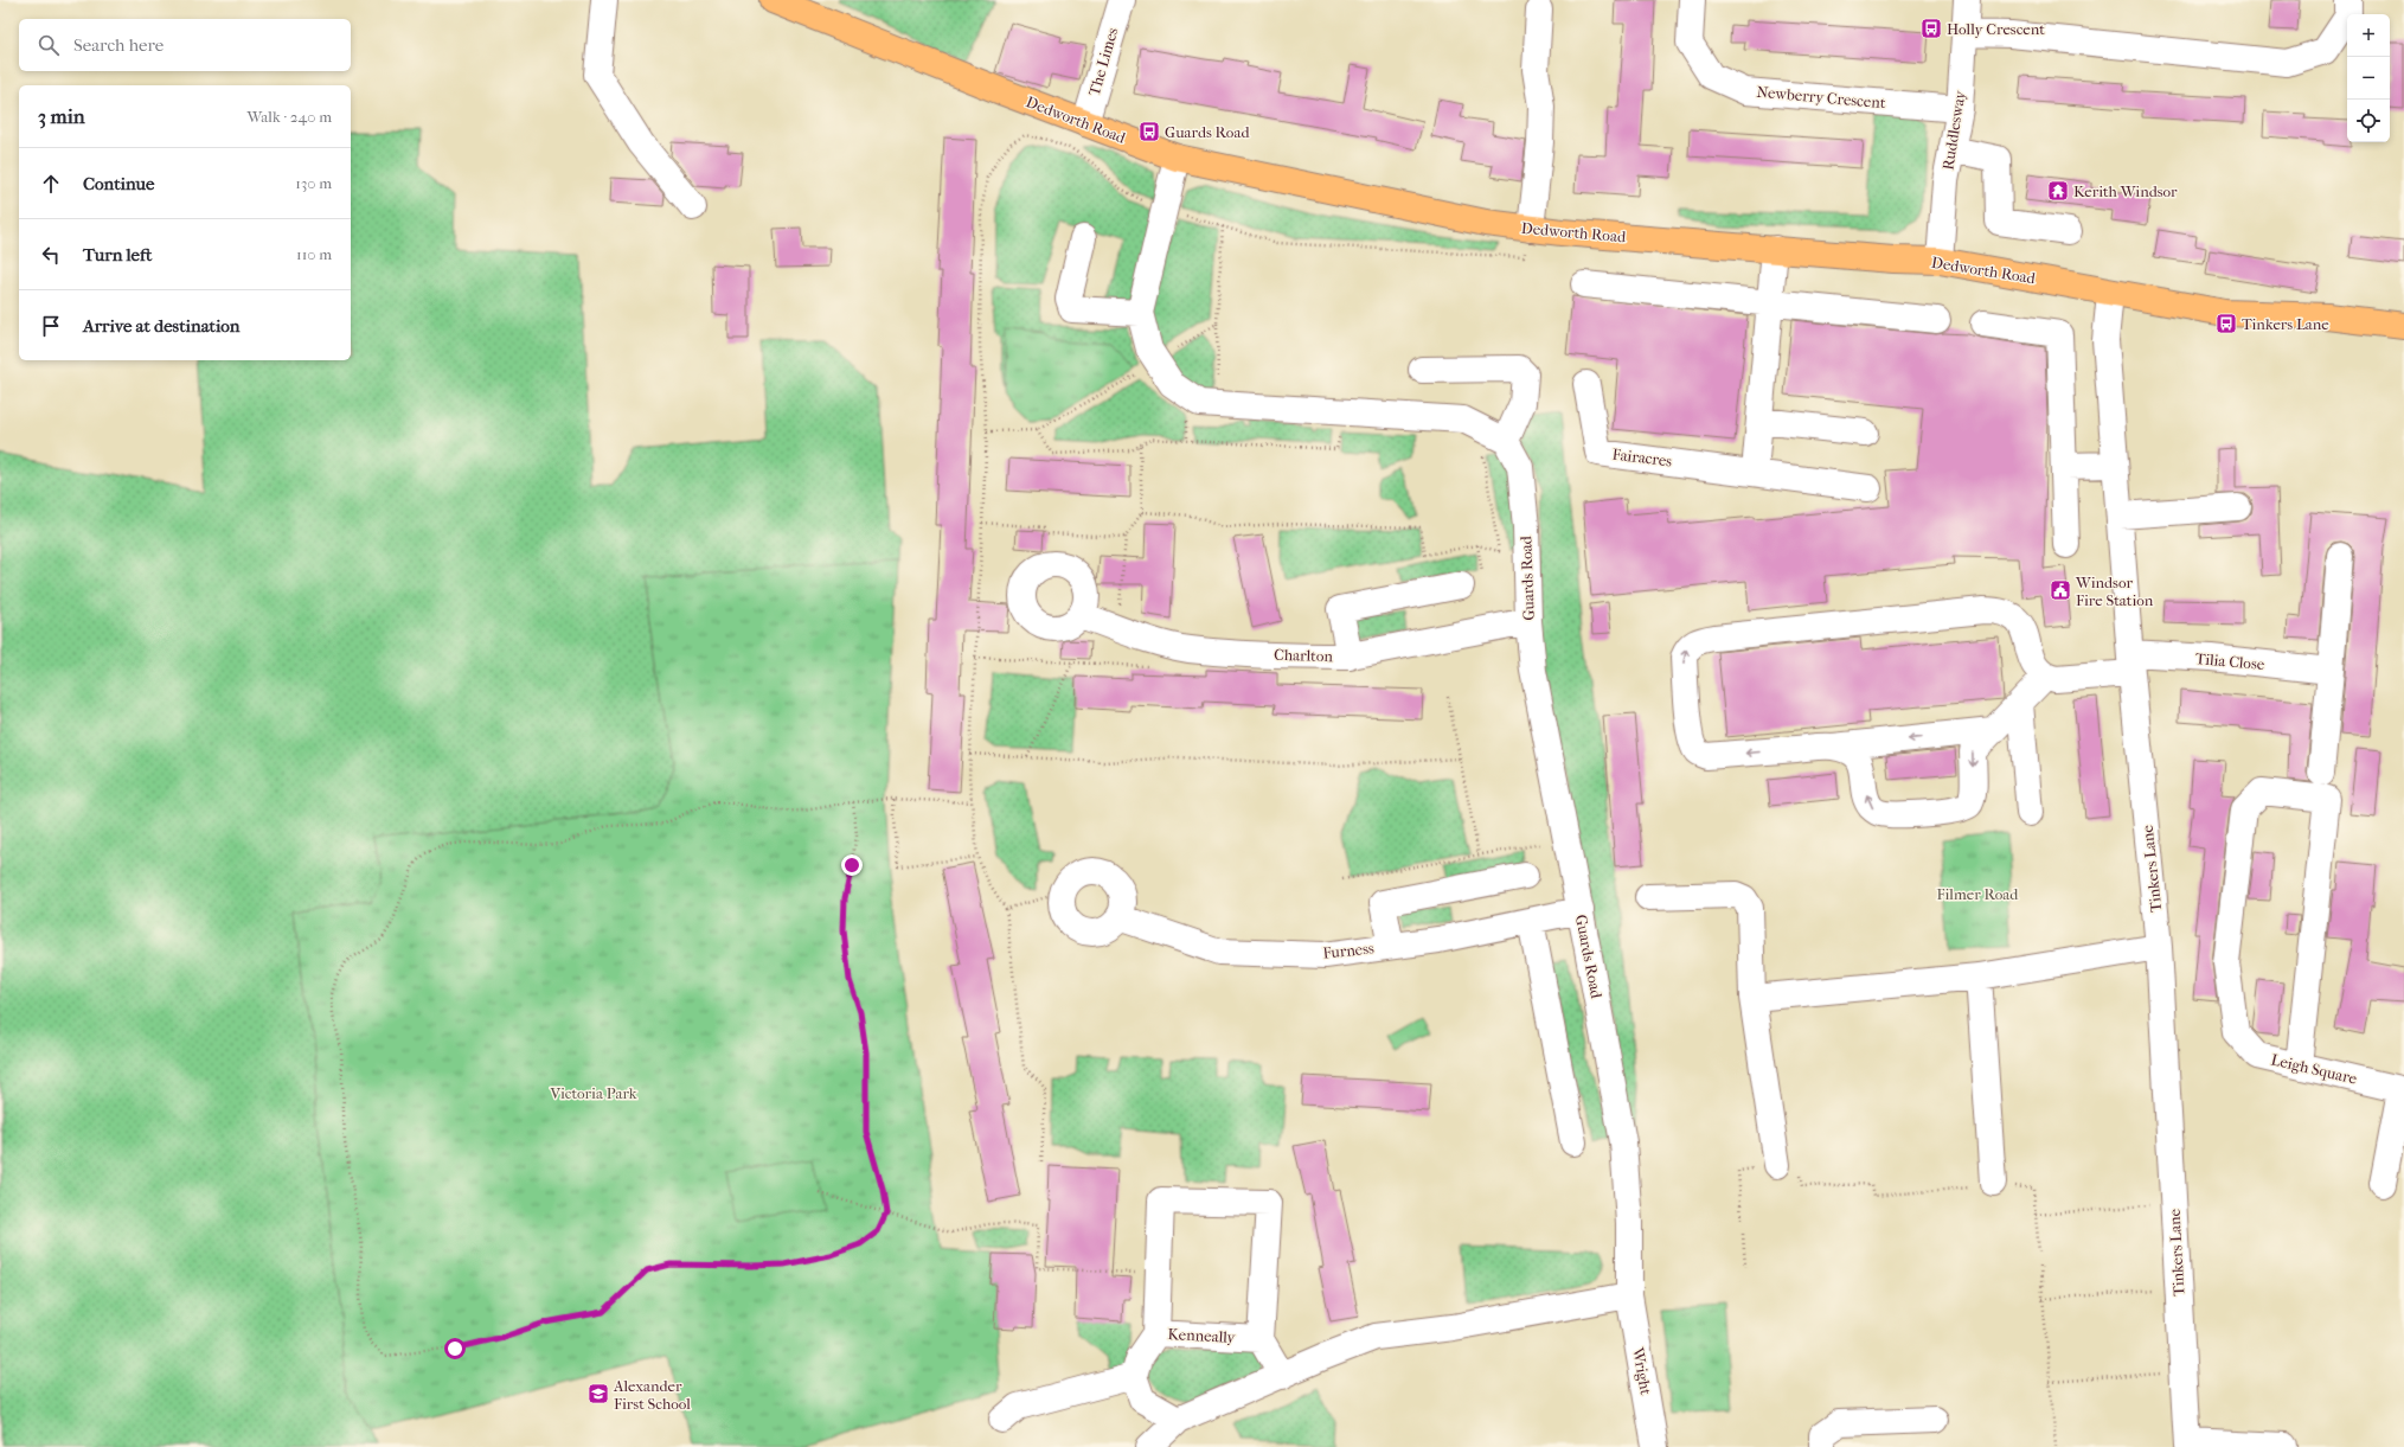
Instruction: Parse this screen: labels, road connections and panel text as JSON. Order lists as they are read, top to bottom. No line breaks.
{"streets":{"main road":["Dedworth Road"],"street":["The Limes","Newberry Crescent","Ruddlesway","Fairacres","Guards Road","Charlton","Tilia Close","Tinkers Lane","Furness","Leigh Square","Kenneally","Wright"]},"crossings":[["The Limes","Dedworth Road"],["Newberry Crescent","Ruddlesway"],["Dedworth Road","Ruddlesway"],["Dedworth Road","Tinkers Lane"],["Guards Road","Charlton"],["Guards Road","Furness"],["Guards Road","Wright"],["Tilia Close","Tinkers Lane"]],"parks":["Filmer Road","Victoria Park"],"places":{"bus stop":["Holly Crescent","Guards Road","Tinkers Lane"],"temple":["Kerith Windsor"],"public building":["Windsor Fire Station"],"school or university":["Alexander First School"]},"page":{"map_buttons":["+","−"],"search":"Search here","heading":["3 min","Walk · 240 m"],"list":[["Continue","130 m"],["Turn left","110 m"],"Arrive at destination"]}}
